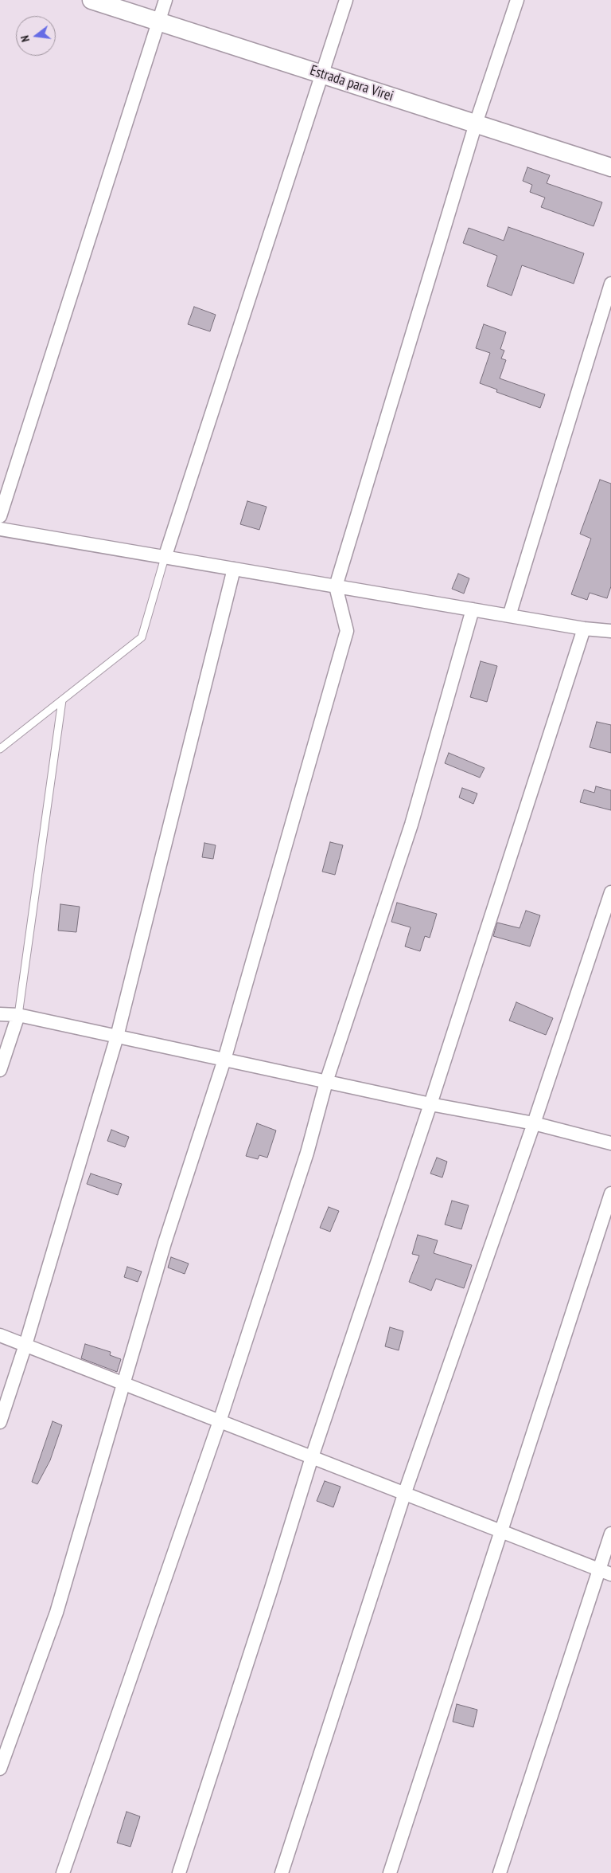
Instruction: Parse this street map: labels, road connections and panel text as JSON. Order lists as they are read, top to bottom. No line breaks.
{"streets":{"street":["Estrada para Virei"]},"north":"left"}
